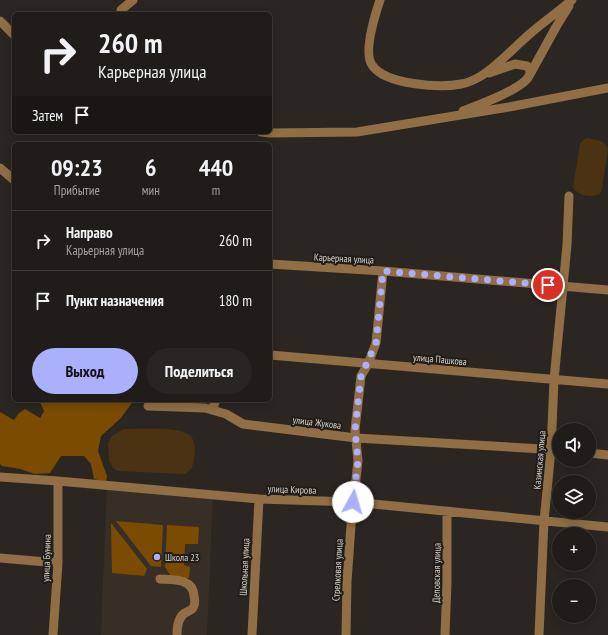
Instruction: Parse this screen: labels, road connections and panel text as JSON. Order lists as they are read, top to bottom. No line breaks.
{"streets":{"street":["Карьерная улица","улица Пашкова","улица Жукова","Казинская улица","улица Кирова","улица Бунина","Школьная улица","Стрелковая улица","Деповская улица"]},"crossings":[["Карьерная улица","Казинская улица"],["Карьерная улица","Стрелковая улица"],["улица Пашкова","Казинская улица"],["улица Пашкова","Стрелковая улица"],["улица Жукова","Стрелковая улица"],["Казинская улица","улица Кирова"],["улица Кирова","улица Бунина"],["улица Кирова","Школьная улица"],["улица Кирова","Стрелковая улица"],["улица Кирова","Деповская улица"]],"places":["Школа 23"],"page":{"turn":["260 m","Карьерная улица"],"then":"Затем","eta":["09:23","Прибытие","6","мин","440","m"],"list":[{"name":"Направо","note":"Карьерная улица","value":"260 m"},{"name":"Пункт назначения","value":"180 m"}],"buttons":["Выход","Поделиться"],"map_buttons":["+","−"]}}
